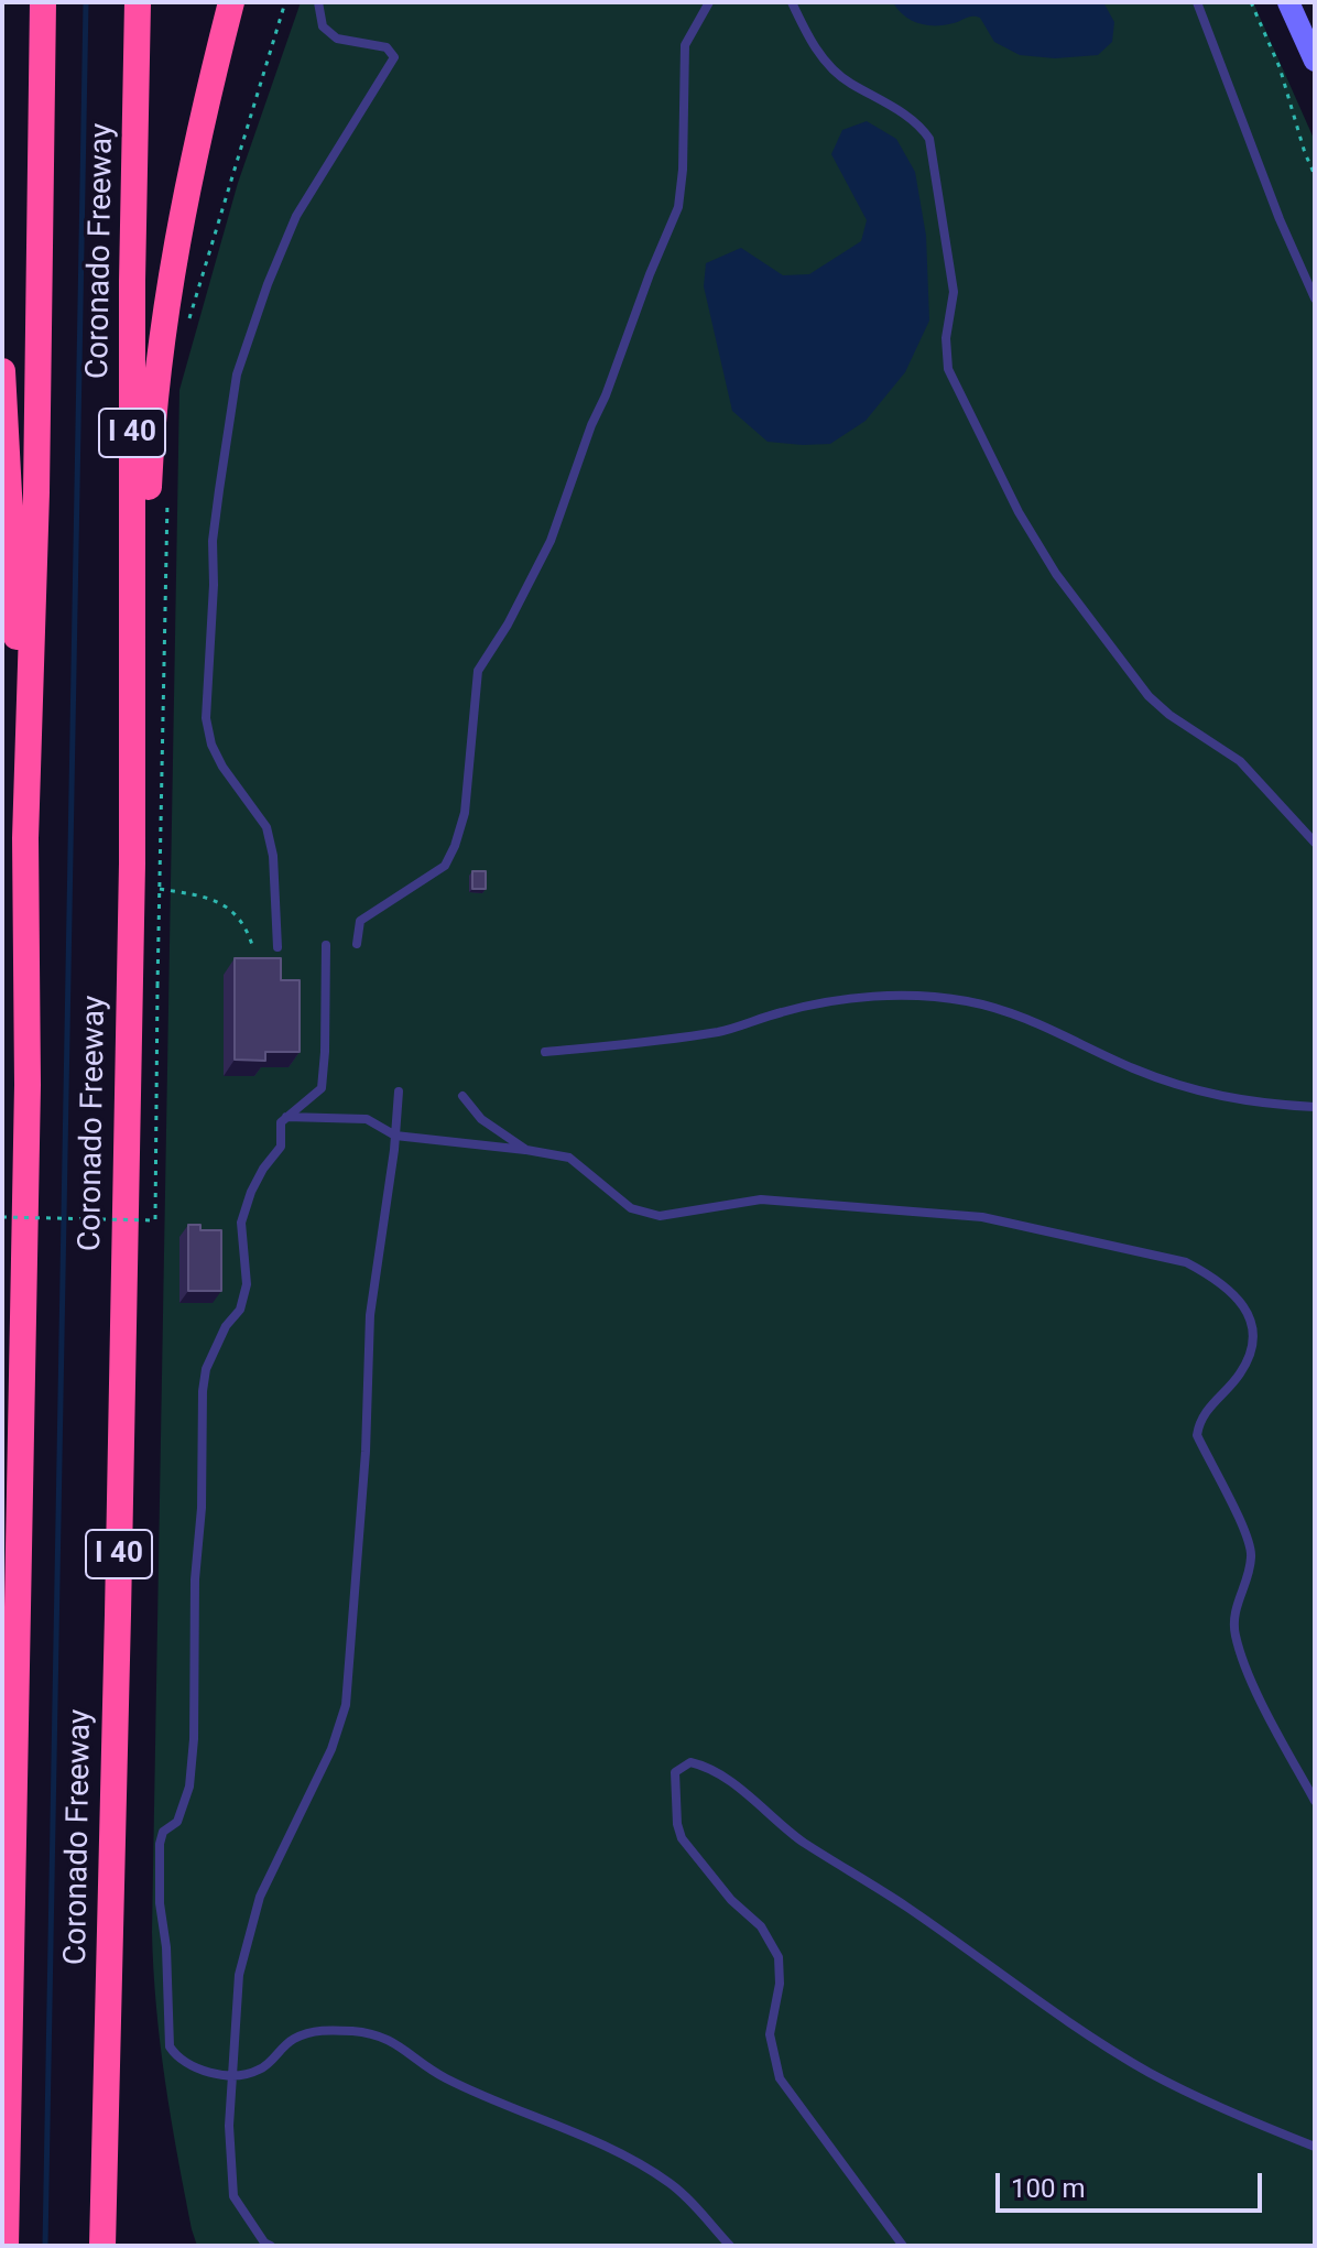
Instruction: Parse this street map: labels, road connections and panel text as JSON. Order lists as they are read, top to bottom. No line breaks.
{"streets":{"highway":["Coronado Freeway","I 40"]},"scale_bar":"100 m"}
